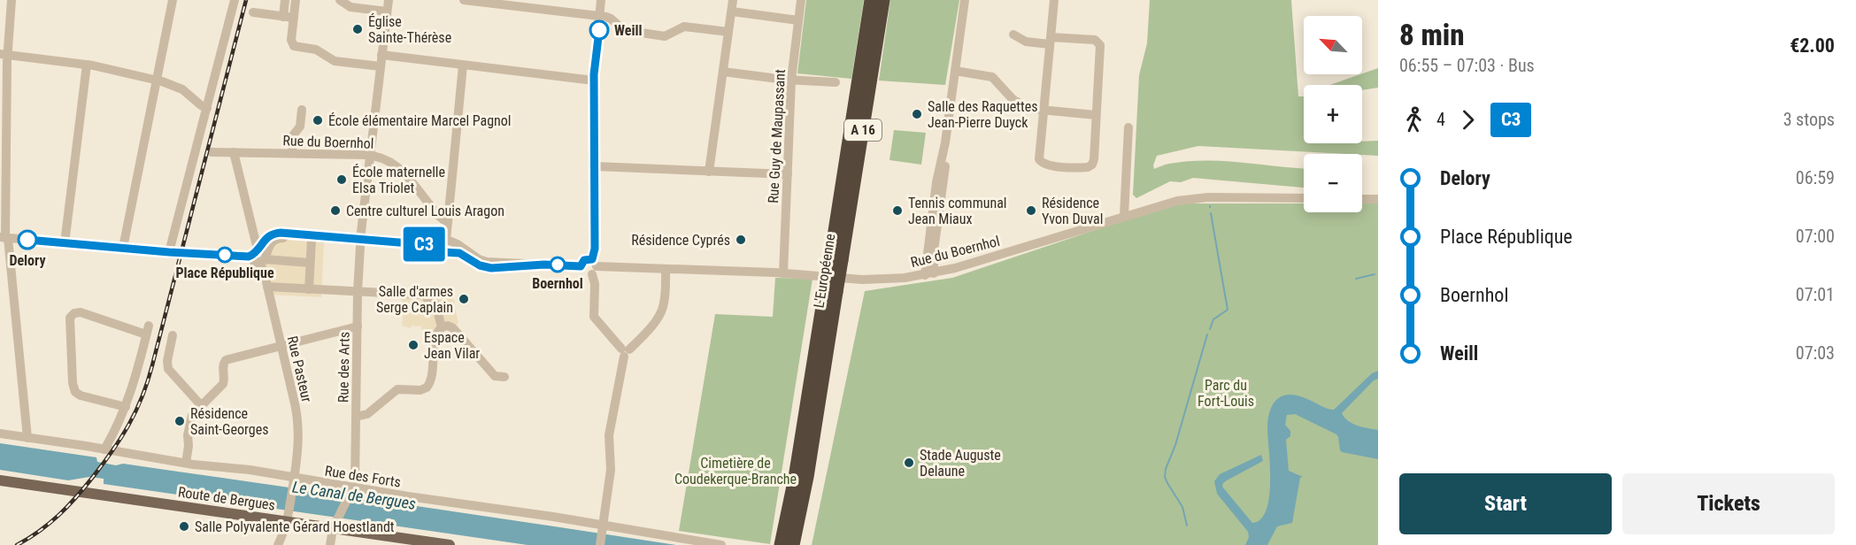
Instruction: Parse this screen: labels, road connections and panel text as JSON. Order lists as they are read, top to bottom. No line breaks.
{"streets":{"highway":["A 16","L'Européenne"],"main road":["Route de Bergues"],"street":["Rue Guy de Maupassant","Rue du Boernhol","Rue des Arts","Rue Pasteur","Rue des Forts"]},"crossings":[["Rue Guy de Maupassant","Rue du Boernhol"],["Rue du Boernhol","Rue des Arts"],["Rue du Boernhol","Rue Pasteur"],["Rue des Arts","Rue des Forts"],["Rue Pasteur","Rue des Forts"],["Rue Pasteur","Route de Bergues"]],"water":["Le Canal de Bergues"],"parks":["Parc du Fort-Louis","Cimetière de Coudekerque-Branche"],"places":["Église Sainte-Thérèse","Weill","Salle des Raquettes Jean-Pierre Duyck","École élémentaire Marcel Pagnol","École maternelle Elsa Triolet","Centre culturel Louis Aragon","Tennis communal Jean Miaux","Résidence Yvon Duval","Delory","Résidence Cyprés","Place République","Boernhol","Salle d'armes Serge Caplain","Espace Jean Vilar","Résidence Saint-Georges","Stade Auguste Delaune","Salle Polyvalente Gérard Hoestlandt"],"lines":["bus line C3"],"north":"top left","page":{"on_map":"C3","heading":["8 min","06:55 – 07:03 · Bus","€2.00"],"map_buttons":["+","−"],"legs":["4","C3","3 stops"],"list":[{"name":"Delory","value":"06:59"},{"name":"Place République","value":"07:00"},{"name":"Boernhol","value":"07:01"},{"name":"Weill","value":"07:03"}],"buttons":["Start","Tickets"]}}
